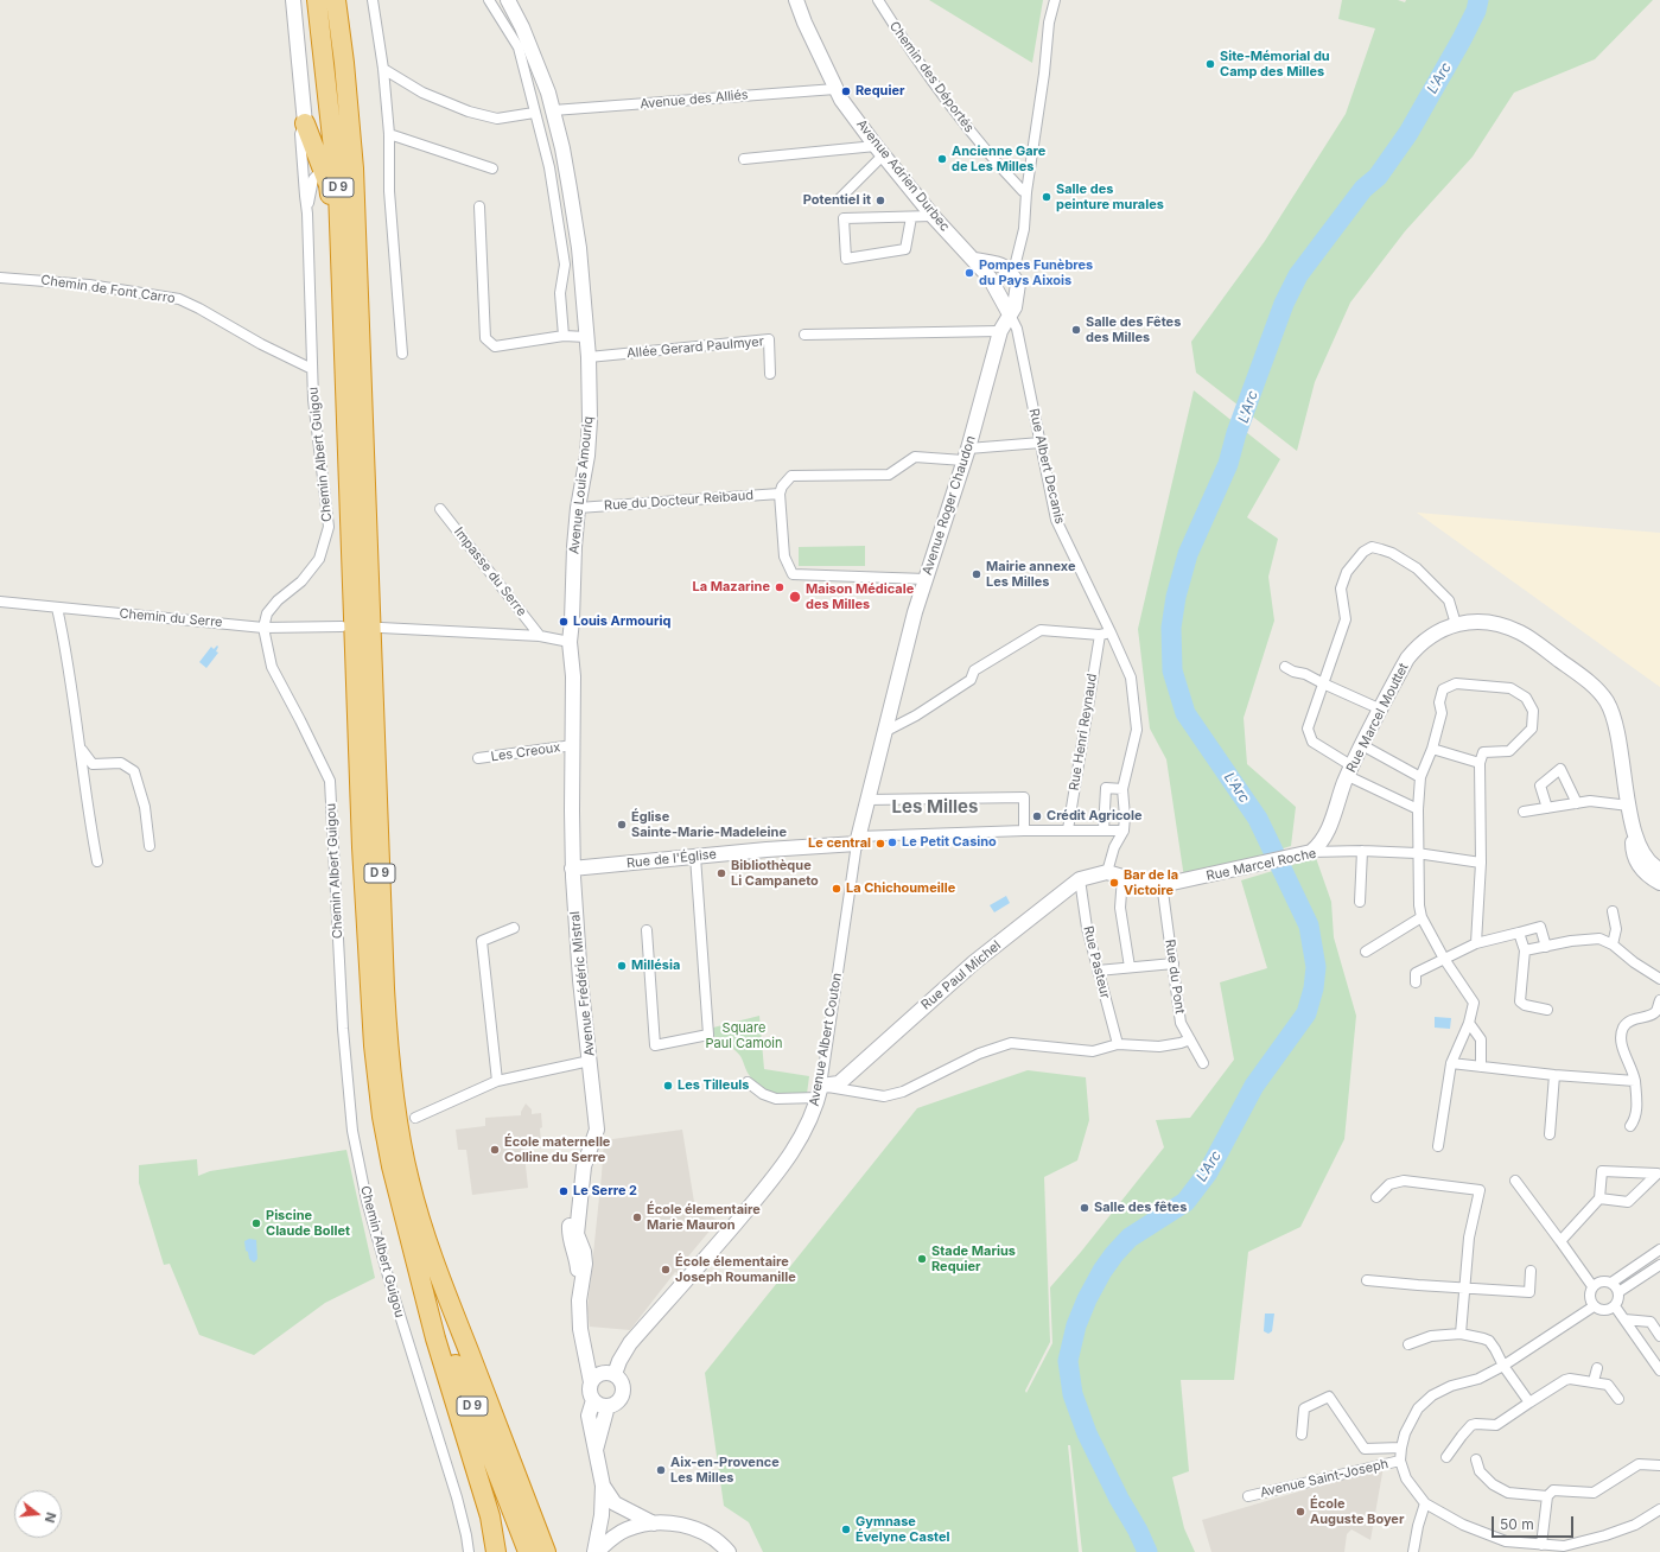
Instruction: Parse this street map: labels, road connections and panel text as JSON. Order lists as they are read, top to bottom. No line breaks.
{"streets":{"highway":["D 9"],"street":["Chemin des Déportés","Avenue des Alliés","Avenue Adrien Durbec","Chemin de Font Carro","Allée Gerard Paulmyer","Chemin Albert Guigou","Rue Albert Decanis","Avenue Louis Amouriq","Rue du Docteur Reibaud","Avenue Roger Chaudon","Impasse du Serre","Chemin du Serre","Rue Marcel Mouttet","Rue Henri Reynaud","Les Creoux","Rue de l'Église","Rue Marcel Roche","Rue Pasteur","Rue Paul Michel","Rue du Pont","Avenue Frédéric Mistral","Avenue Albert Couton","Avenue Saint-Joseph"]},"crossings":[["Avenue des Alliés","Avenue Adrien Durbec"],["Avenue des Alliés","Avenue Louis Amouriq"],["Avenue Adrien Durbec","Rue Albert Decanis"],["Avenue Adrien Durbec","Avenue Roger Chaudon"],["Chemin de Font Carro","Chemin Albert Guigou"],["Allée Gerard Paulmyer","Avenue Louis Amouriq"],["Chemin Albert Guigou","Chemin du Serre"],["Rue Albert Decanis","Avenue Roger Chaudon"],["Avenue Louis Amouriq","Rue du Docteur Reibaud"],["Avenue Louis Amouriq","Les Creoux"],["Avenue Louis Amouriq","Rue de l'Église"],["Avenue Louis Amouriq","Avenue Frédéric Mistral"],["Avenue Roger Chaudon","Rue de l'Église"],["Avenue Roger Chaudon","Avenue Albert Couton"],["Rue Marcel Mouttet","Rue Marcel Roche"],["Rue de l'Église","Avenue Frédéric Mistral"],["Rue de l'Église","Avenue Albert Couton"],["Rue Marcel Roche","Rue Paul Michel"],["Rue Marcel Roche","Rue du Pont"],["Rue Pasteur","Rue Paul Michel"],["Rue Paul Michel","Avenue Albert Couton"],["Avenue Frédéric Mistral","Avenue Albert Couton"]],"districts":["Les Milles"],"water":["L'Arc"],"parks":["Square Paul Camoin"],"places":["Site-Mémorial du Camp des Milles","Requier","Ancienne Gare de Les Milles","Salle des peinture murales","Potentiel it","Pompes Funèbres du Pays Aixois","Salle des Fêtes des Milles","Mairie annexe Les Milles","La Mazarine","Maison Médicale des Milles","Louis Armouriq","Crédit Agricole","Église Sainte-Marie-Madeleine","Le Petit Casino","Le central","Bibliothèque Li Campaneto","Bar de la Victoire","La Chichoumeille","Millésia","Les Tilleuls","École maternelle Colline du Serre","Le Serre 2","Salle des fêtes","École élementaire Marie Mauron","Piscine Claude Bollet","Stade Marius Requier","École élementaire Joseph Roumanille","Aix-en-Provence Les Milles","École Auguste Boyer","Gymnase Évelyne Castel"],"scale_bar":"50 m","north":"right"}
